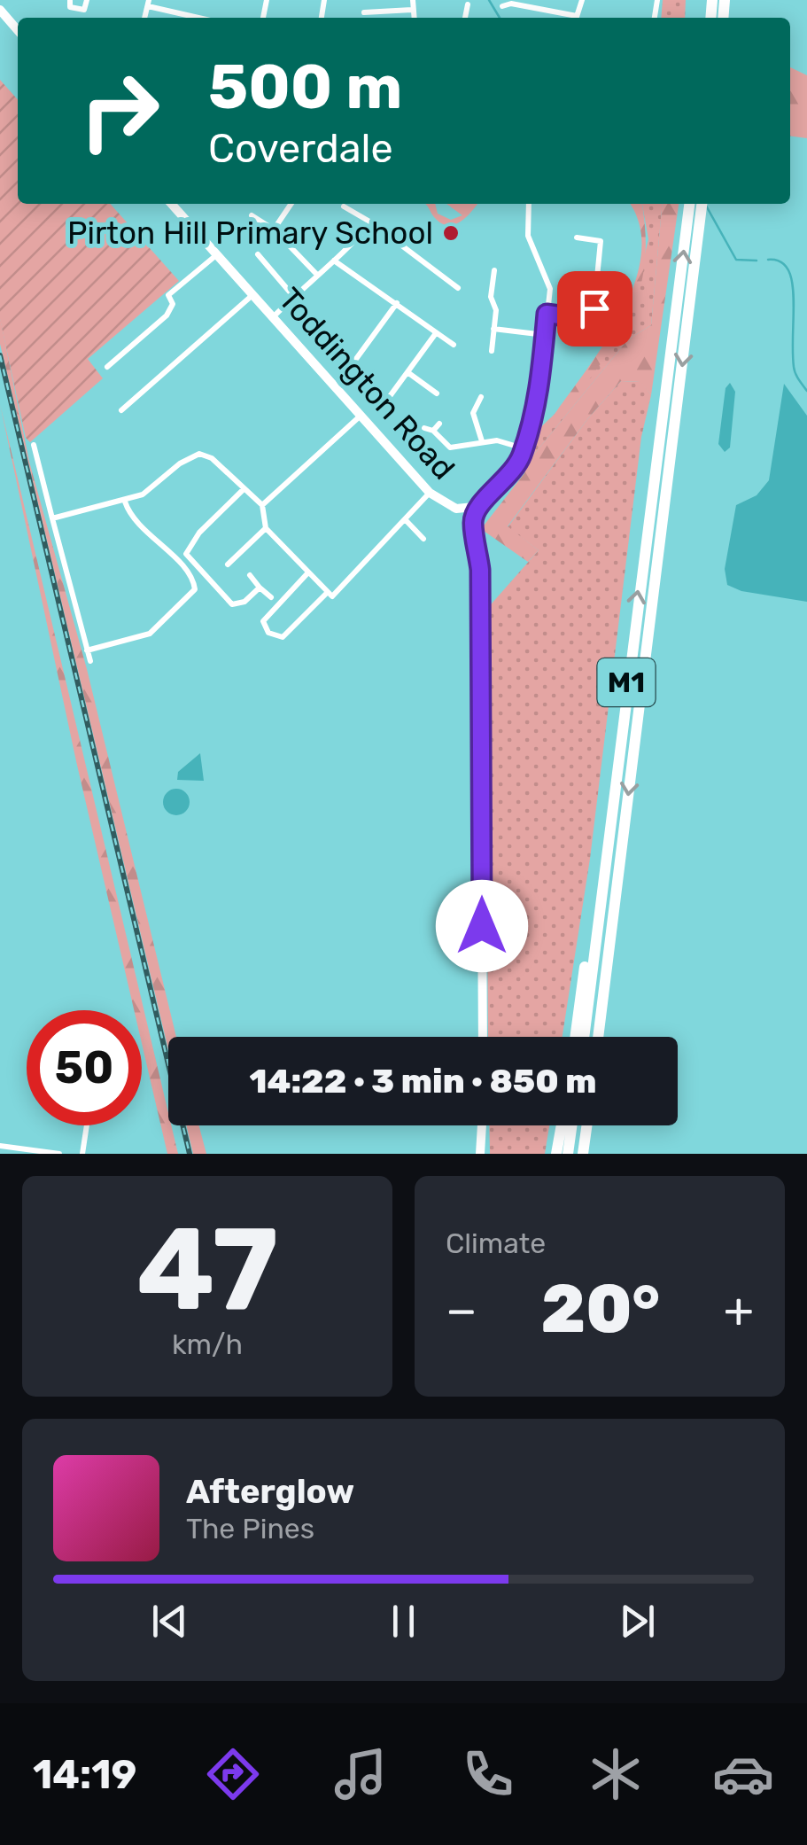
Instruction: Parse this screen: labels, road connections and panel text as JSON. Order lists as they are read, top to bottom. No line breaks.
{"streets":{"highway":["M1"],"main road":["Toddington Road"]},"places":["Pirton Hill Primary School"],"page":{"turn":["500 m","Coverdale"],"limit":"50","trip":"14:22 · 3 min · 850 m","tile":[["47","km/h"],"Climate"],"heat":["−","20°","+"],"song":["Afterglow","The Pines"],"tabs":"14:19"}}
